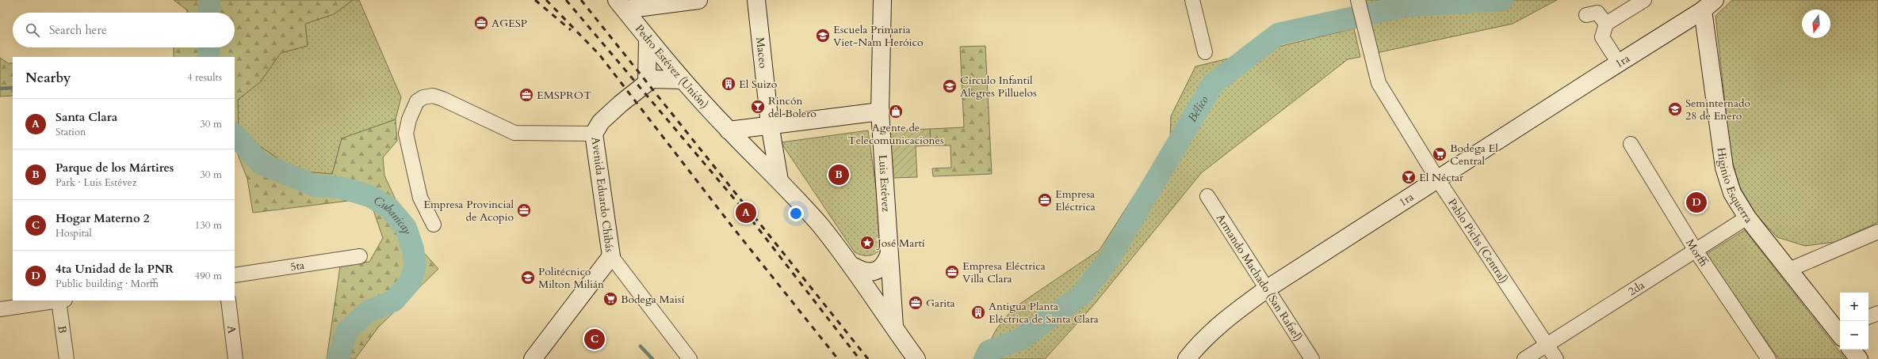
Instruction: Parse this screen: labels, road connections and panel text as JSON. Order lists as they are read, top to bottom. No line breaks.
{"streets":{"main road":["Maceo","1ra","Pedro Estévez (Unión)","Luis Estévez","Higinio Esquerra","Avenida Eduardo Chibás"],"street":["Pablo Pichs (Central)","Morffi","5ta","Armando Machado (San Rafael)","2da","A","B"]},"crossings":[["Maceo","Pedro Estévez (Unión)"],["1ra","Higinio Esquerra"],["1ra","Pablo Pichs (Central)"],["1ra","Armando Machado (San Rafael)"],["Pedro Estévez (Unión)","Luis Estévez"],["Pedro Estévez (Unión)","Avenida Eduardo Chibás"],["Higinio Esquerra","2da"],["Pablo Pichs (Central)","2da"],["Morffi","2da"]],"water":["Bélico","Cubanicay"],"places":{"office":["AGESP","EMSPROT","Empresa Eléctrica","Empresa Provincial de Acopio","Empresa Eléctrica Villa Clara","Garita"],"school or university":["Escuela Primaria Viet-Nam Heróico","Círculo Infantil Alegres Pilluelos","Seminternado 28 de Enero","Politécnico Milton Milián"],"building":["El Suizo","Antigua Planta Eléctrica de Santa Clara"],"bar":["Rincón del Bolero","El Néctar"],"shop":["Agente de Telecomunicaciones"],"supermarket":["Bodega El Central","Bodega Maisí"],"place":["José Martí"]},"north":"bottom","page":{"search":"Search here","heading":["Nearby","4 results"],"list":[{"mark":"A","name":"Santa Clara","note":"Station","value":"30 m"},{"mark":"B","name":"Parque de los Mártires","note":"Park · Luis Estévez","value":"30 m"},{"mark":"C","name":"Hogar Materno 2","note":"Hospital","value":"130 m"},{"mark":"D","name":"4ta Unidad de la PNR","note":"Public building · Morffi","value":"490 m"}],"pins":["B","D","A","C"],"map_buttons":["+","−"]}}
